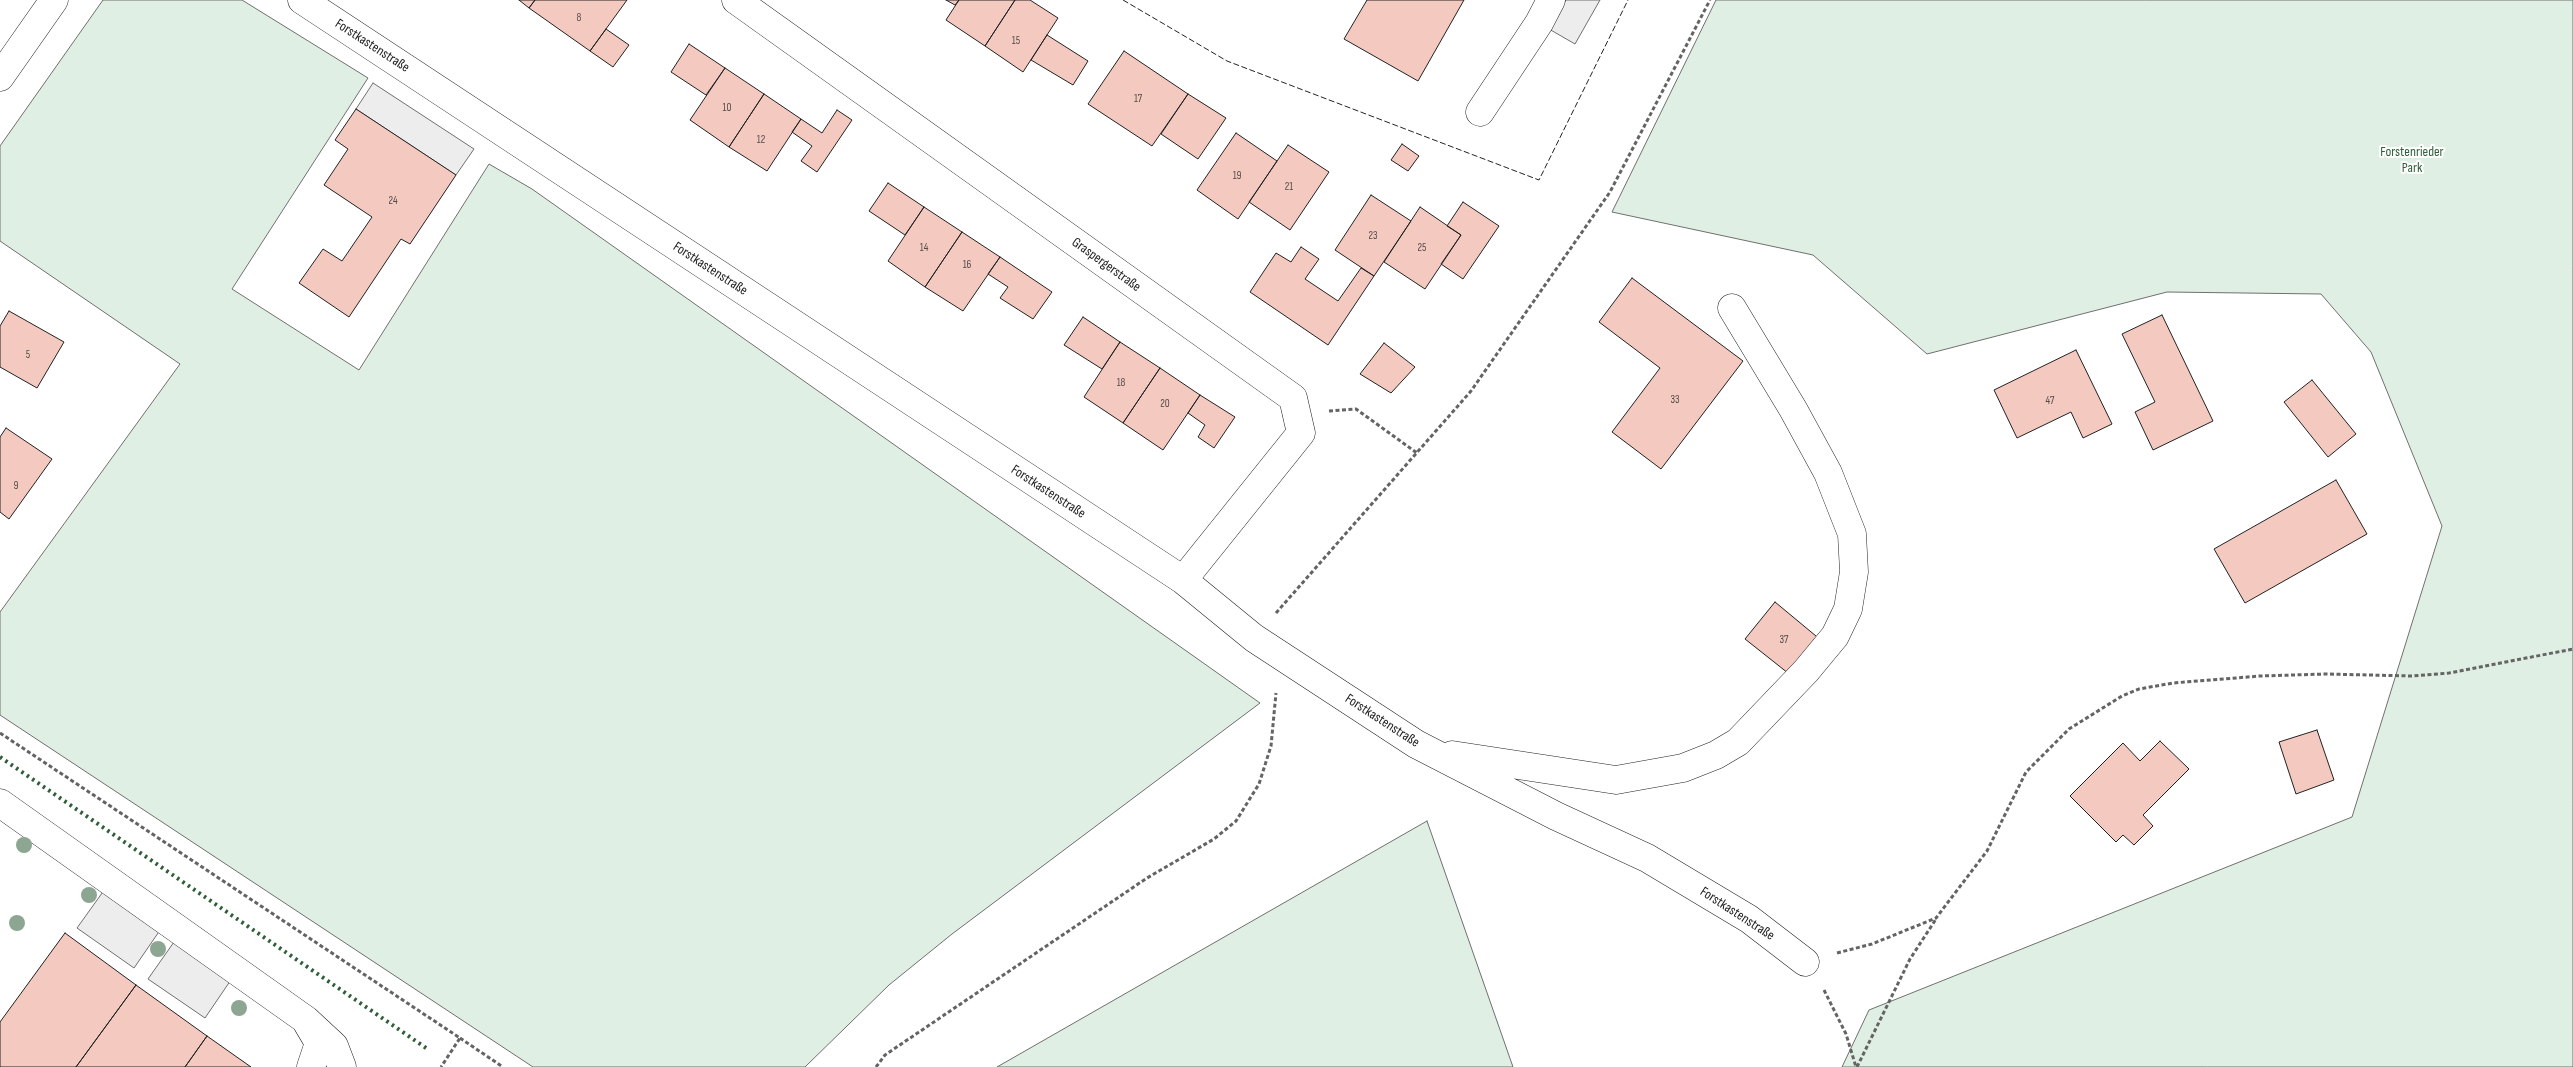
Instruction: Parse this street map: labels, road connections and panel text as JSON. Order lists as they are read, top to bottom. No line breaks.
{"streets":{"street":["Forstkastenstraße","Graspergerstraße"]},"crossings":[["Forstkastenstraße","Graspergerstraße"]],"parks":["Forstenrieder Park"],"house_numbers":["8","15","17","10","12","19","21","24","23","14","25","16","5","18","33","47","20","9","37"]}
